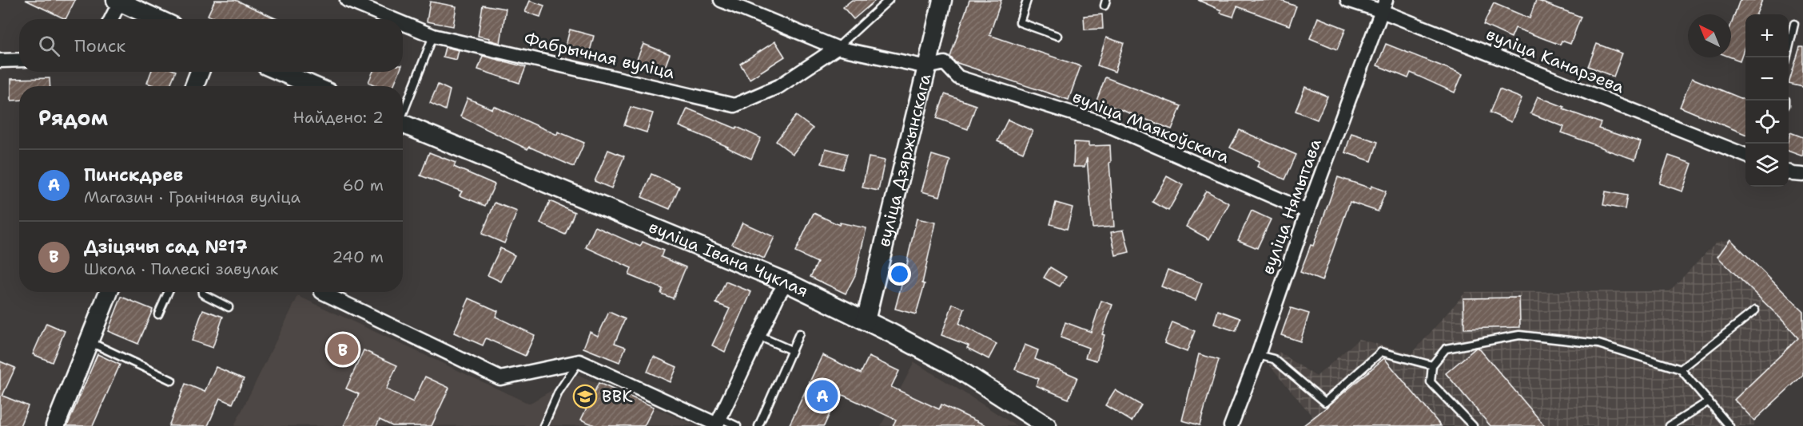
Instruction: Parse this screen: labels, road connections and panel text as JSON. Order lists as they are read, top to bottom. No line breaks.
{"streets":{"street":["Фабрычная вуліца","вуліца Канарэева","вуліца Маякоўскага","вуліца Дзяржынскага","вуліца Нямытава","вуліца Івана Чуклая"]},"crossings":[["вуліца Канарэева","вуліца Нямытава"],["вуліца Маякоўскага","вуліца Дзяржынскага"],["вуліца Маякоўскага","вуліца Нямытава"],["вуліца Дзяржынскага","вуліца Івана Чуклая"]],"places":{"school or university":["ВВК"]},"north":"top left","page":{"map_buttons":["+","−"],"search":"Поиск","heading":["Рядом","Найдено: 2"],"list":[{"mark":"A","name":"Пинскдрев","note":"Магазин · Гранічная вуліца","value":"60 m"},{"mark":"B","name":"Дзіцячы сад №17","note":"Школа · Палескі завулак","value":"240 m"}],"pins":["B","A"]}}
